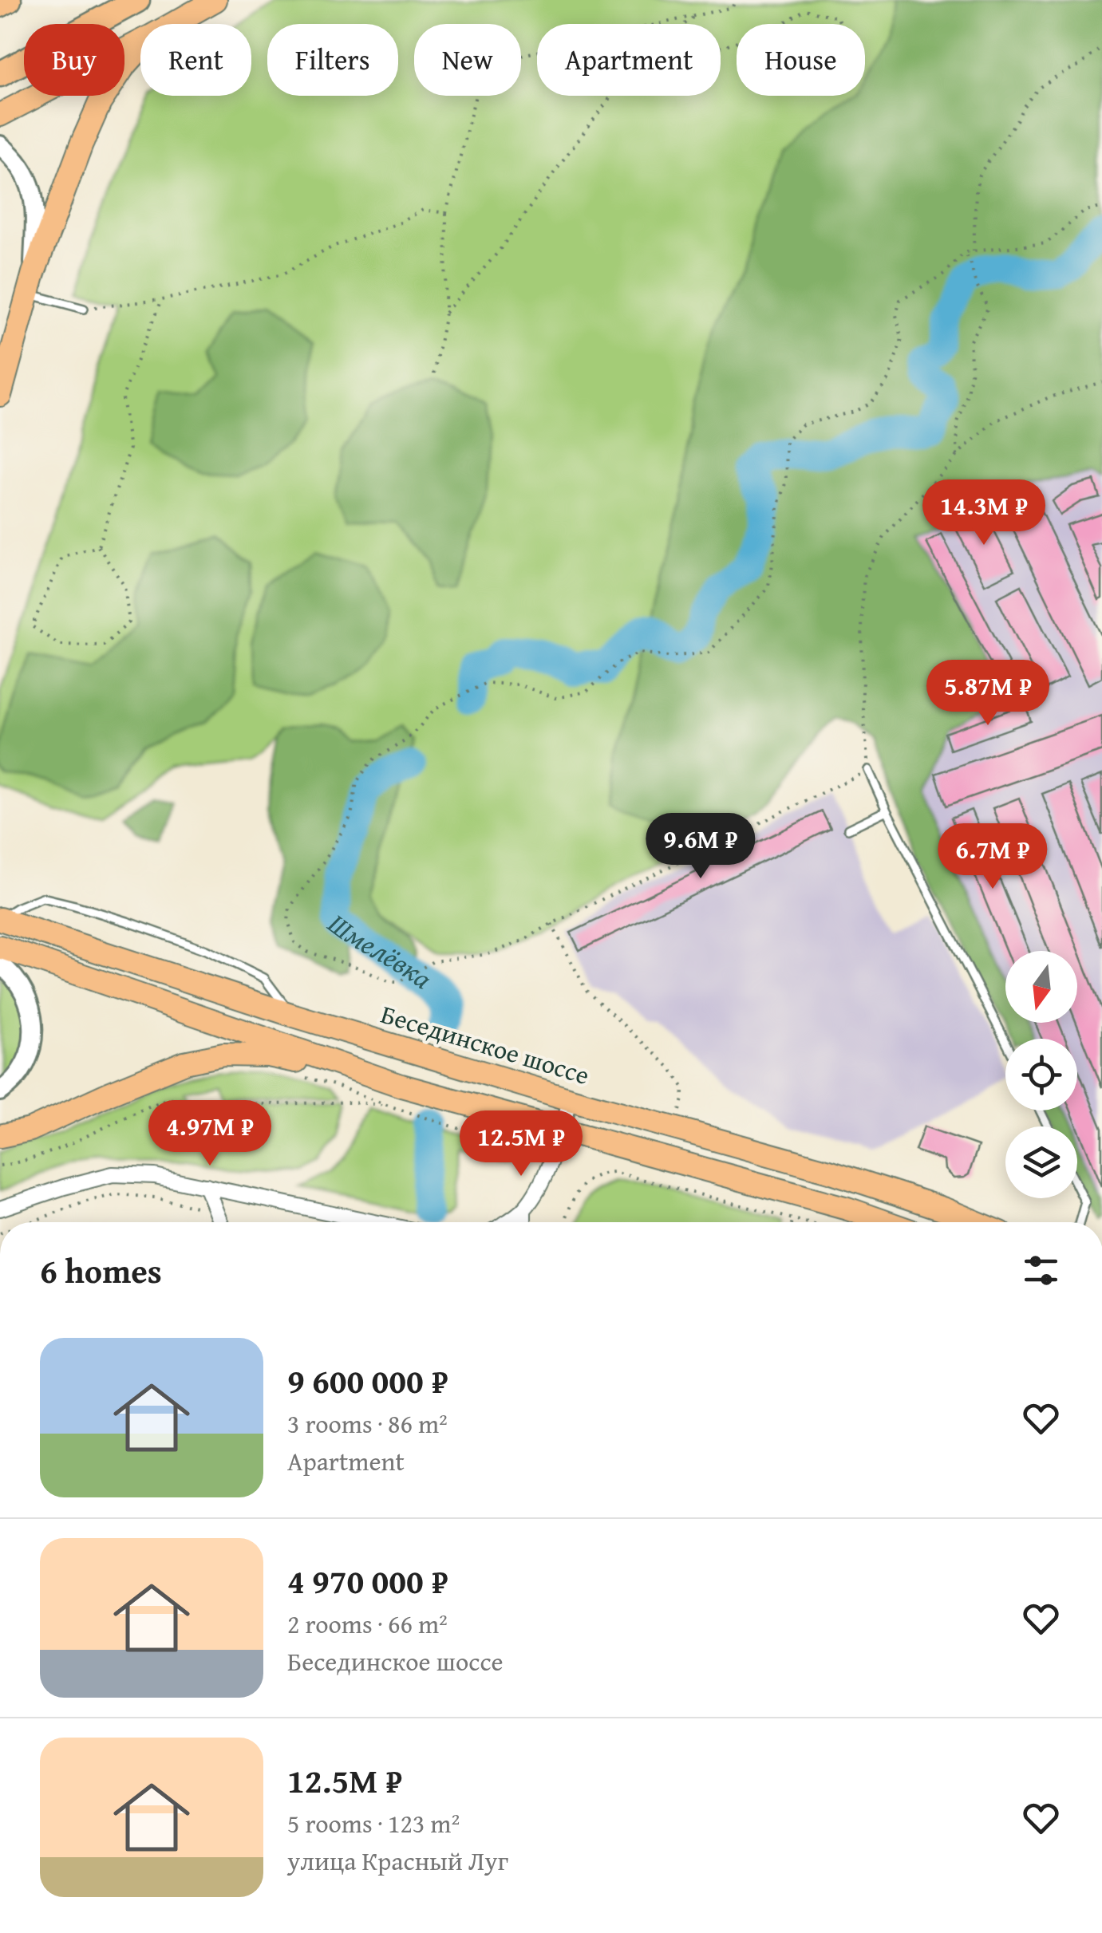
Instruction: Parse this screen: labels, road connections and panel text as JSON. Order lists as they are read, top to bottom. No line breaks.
{"streets":{"main road":["Бесединское шоссе"]},"water":["Шмелёвка"],"north":"bottom","page":{"chip":["Buy","Rent","Filters","New","Apartment","House"],"price":["14.3M ₽","5.87M ₽","9.6M ₽","6.7M ₽","4.97M ₽","12.5M ₽"],"heading":"6 homes","list":[{"name":"9 600 000 ₽","note":"3 rooms · 86 m² · Apartment"},{"name":"4 970 000 ₽","note":"2 rooms · 66 m² · Бесединское шоссе"},{"name":"12.5M ₽","note":"5 rooms · 123 m² · улица Красный Луг"}]}}
